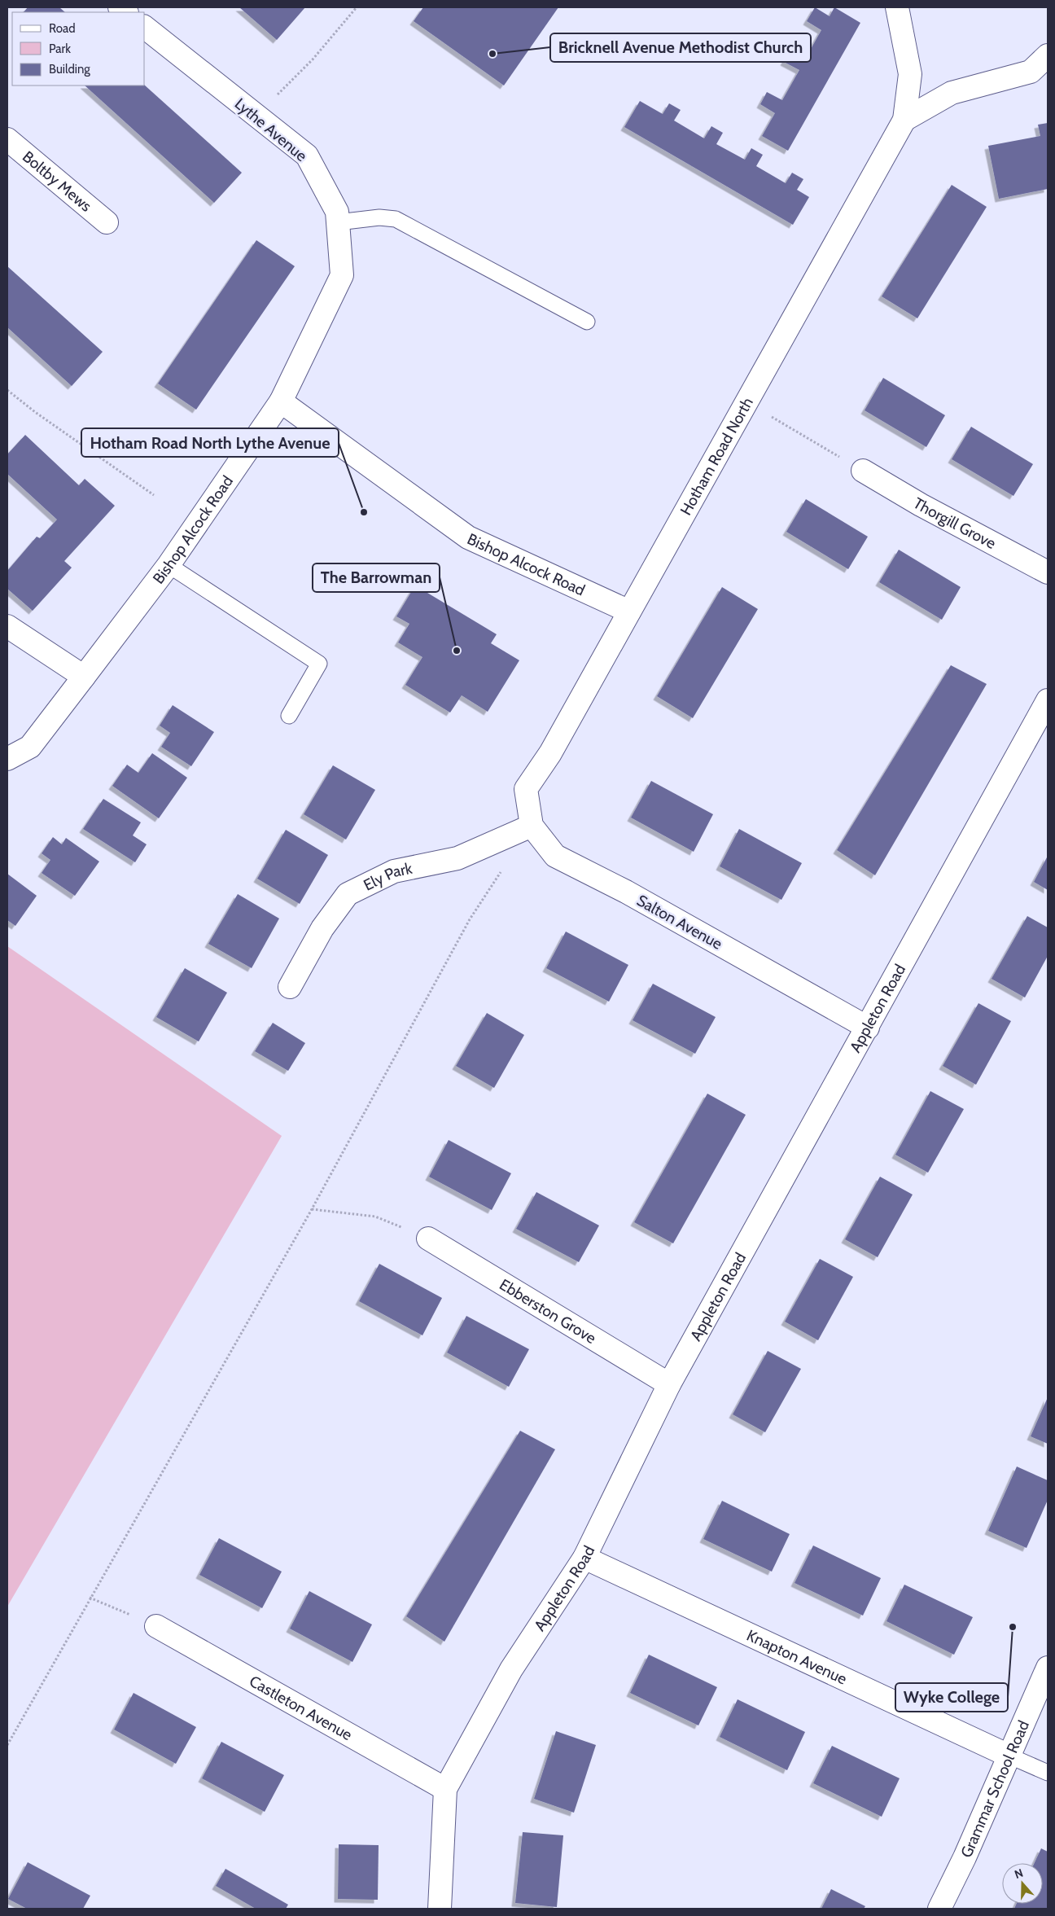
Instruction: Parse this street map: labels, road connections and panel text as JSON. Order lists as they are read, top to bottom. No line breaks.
{"streets":{"street":["Lythe Avenue","Boltby Mews","Hotham Road North","Thorgill Grove","Bishop Alcock Road","Ely Park","Salton Avenue","Appleton Road","Ebberston Grove","Knapton Avenue","Castleton Avenue","Grammar School Road"]},"crossings":[["Lythe Avenue","Bishop Alcock Road"],["Hotham Road North","Bishop Alcock Road"],["Hotham Road North","Salton Avenue"],["Ely Park","Salton Avenue"],["Salton Avenue","Appleton Road"],["Appleton Road","Ebberston Grove"],["Appleton Road","Knapton Avenue"],["Appleton Road","Castleton Avenue"],["Knapton Avenue","Grammar School Road"]],"places":["Bricknell Avenue Methodist Church","Hotham Road North Lythe Avenue","The Barrowman","Wyke College"],"legend":["Road","Park","Building"],"north":"top"}
